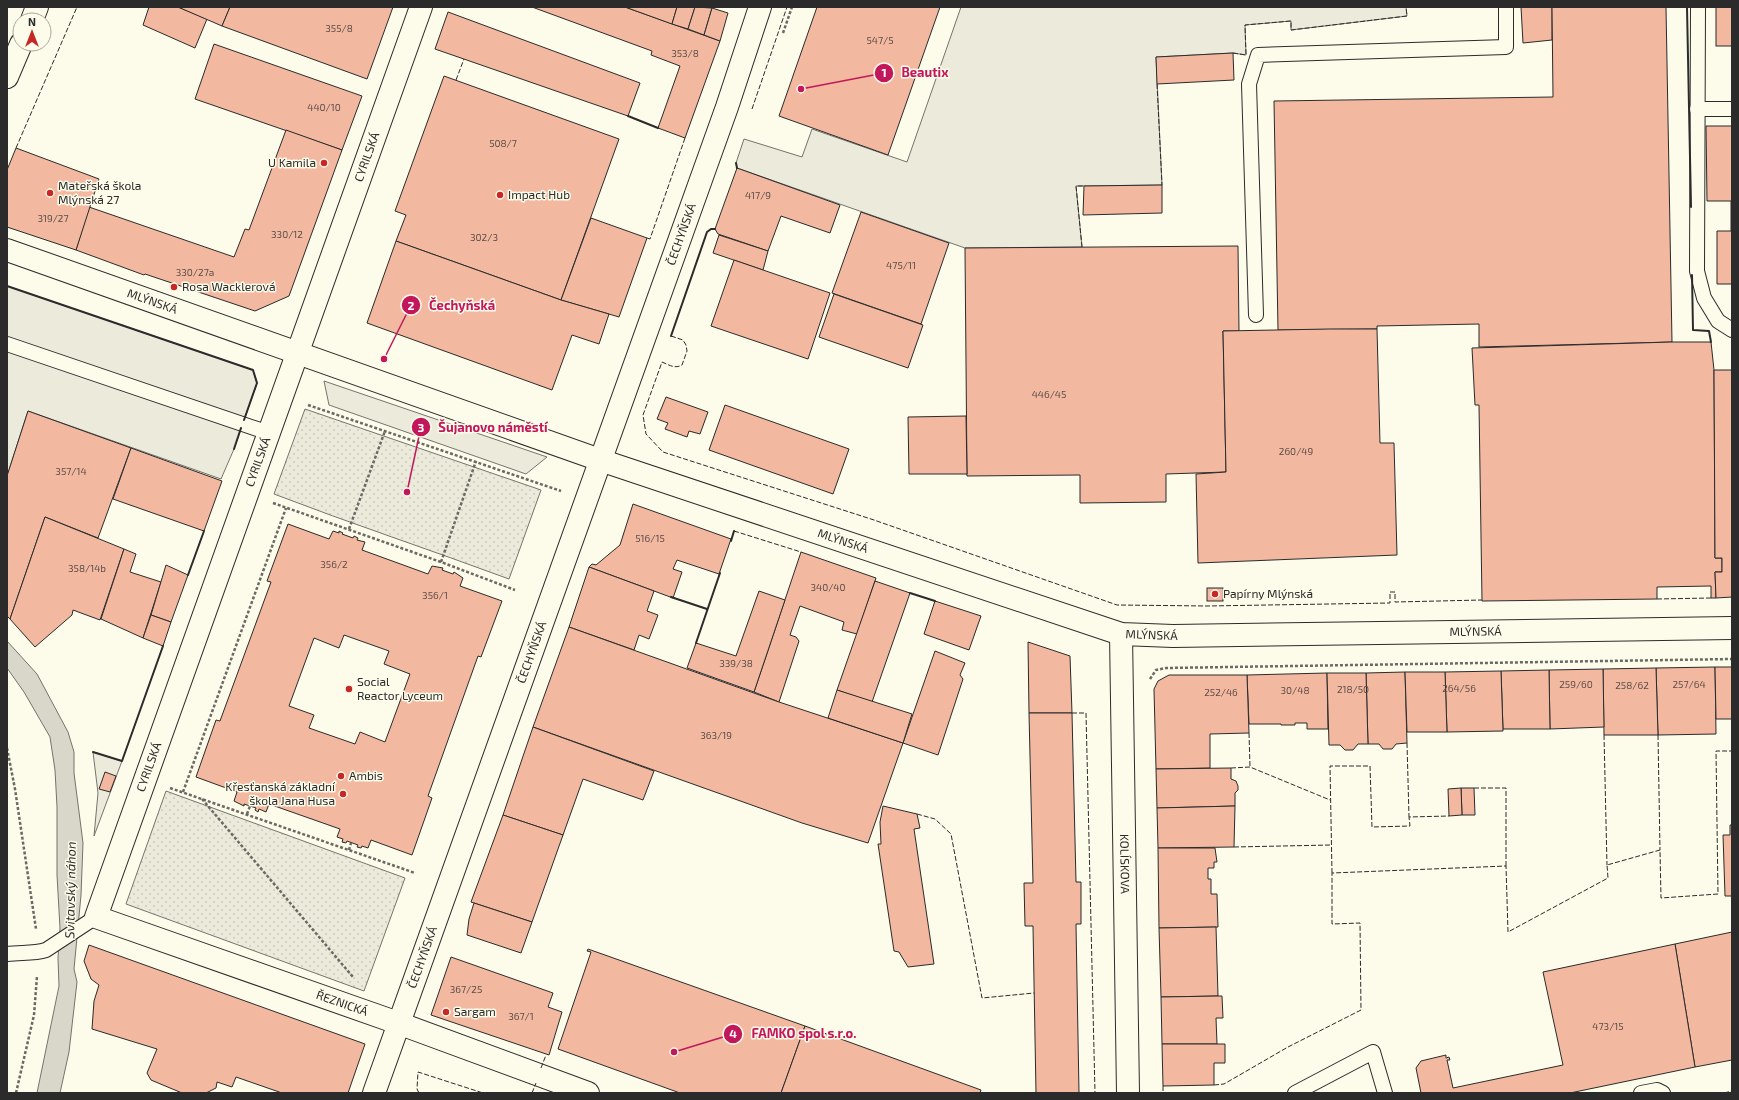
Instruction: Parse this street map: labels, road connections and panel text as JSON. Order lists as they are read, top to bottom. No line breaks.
{"streets":{"street":["CYRILSKÁ","ČECHYŇSKÁ","MLÝNSKÁ","KOLÍSKOVA","ŘEZNICKÁ"]},"crossings":[["CYRILSKÁ","MLÝNSKÁ"],["CYRILSKÁ","ŘEZNICKÁ"],["ČECHYŇSKÁ","MLÝNSKÁ"],["ČECHYŇSKÁ","ŘEZNICKÁ"],["MLÝNSKÁ","KOLÍSKOVA"]],"water":["Svitavský náhon"],"places":["Beautix","U Kamila","Mateřská škola Mlýnská 27","Impact Hub","Rosa Wacklerová","Čechyňská","Šujanovo náměstí","Papírny Mlýnská","Social Reactor Lyceum","Ambis","Křesťanská základní škola Jana Husa","Sargam","FAMKO spol s.r.o."],"house_numbers":["355/8","547/5","353/8","440/10","508/7","417/9","319/27","330/12","302/3","475/11","330/27a","446/45","260/49","357/14","516/15","356/2","358/14b","340/40","356/1","339/38","259/60","257/64","258/62","264/56","218/50","30/48","252/46","363/19","367/25","367/1","473/15"],"north":"top"}
